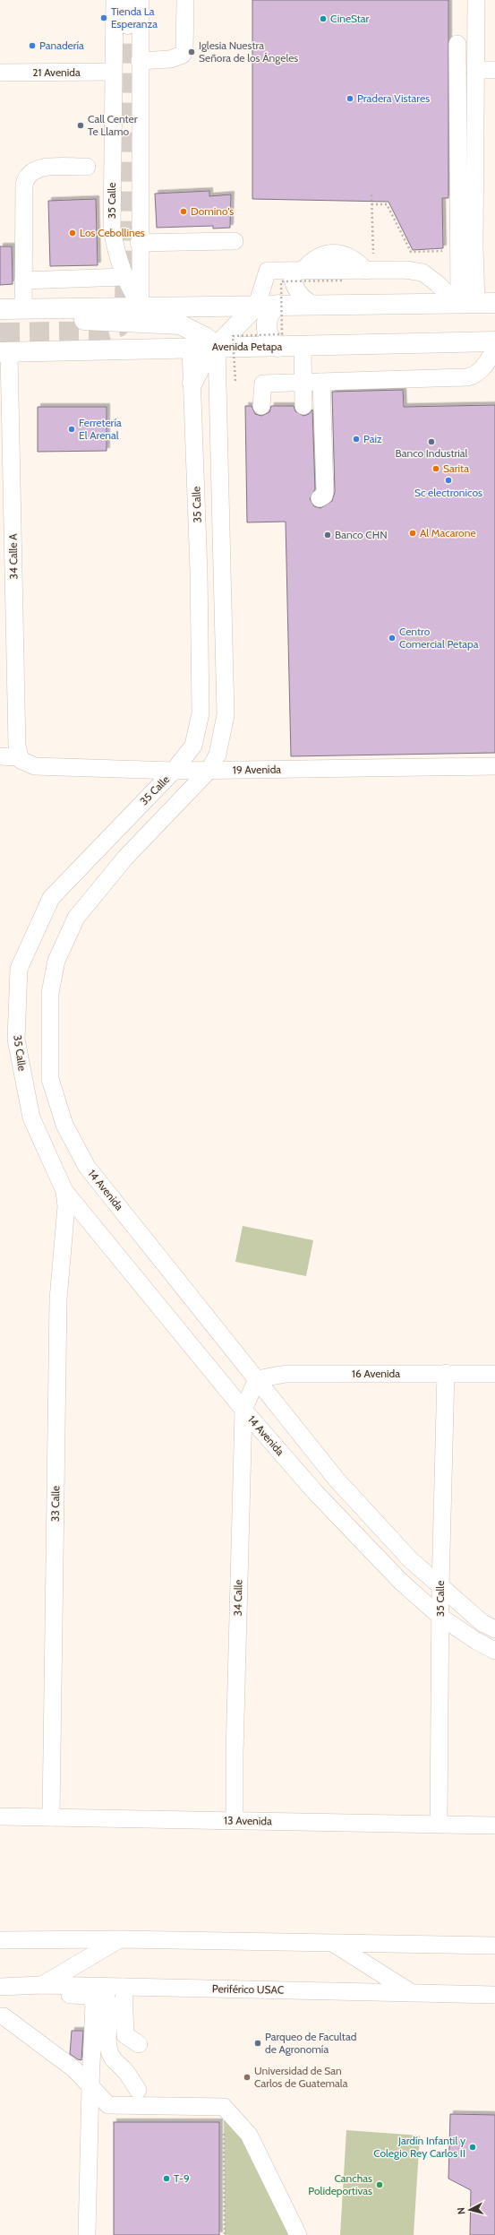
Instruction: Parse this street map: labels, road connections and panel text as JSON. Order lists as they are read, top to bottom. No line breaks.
{"streets":{"main road":["Avenida Petapa"],"street":["21 Avenida","35 Calle","34 Calle A","19 Avenida","14 Avenida","16 Avenida","33 Calle","34 Calle","13 Avenida","Periférico USAC"]},"crossings":[["21 Avenida","35 Calle"],["35 Calle","Avenida Petapa"],["35 Calle","19 Avenida"],["35 Calle","14 Avenida"],["35 Calle","16 Avenida"],["35 Calle","33 Calle"],["35 Calle","13 Avenida"],["Avenida Petapa","34 Calle A"],["34 Calle A","19 Avenida"],["19 Avenida","14 Avenida"],["14 Avenida","16 Avenida"],["14 Avenida","33 Calle"],["14 Avenida","34 Calle"],["16 Avenida","34 Calle"],["33 Calle","13 Avenida"],["34 Calle","13 Avenida"]],"places":["Tienda La Esperanza","CineStar","Panadería","Iglesia Nuestra Señora de los Ángeles","Pradera Vistares","Call Center Te Llamo","Domino's","Los Cebollines","Ferretería El Arenal","Paiz","Banco Industrial","Sarita","Sc electronicos","Al Macarone","Banco CHN","Centro Comercial Petapa","Parqueo de Facultad de Agronomía","Universidad de San Carlos de Guatemala","Jardín Infantil y Colegio Rey Carlos II","T-9","Canchas Polideportivas"],"north":"left"}
